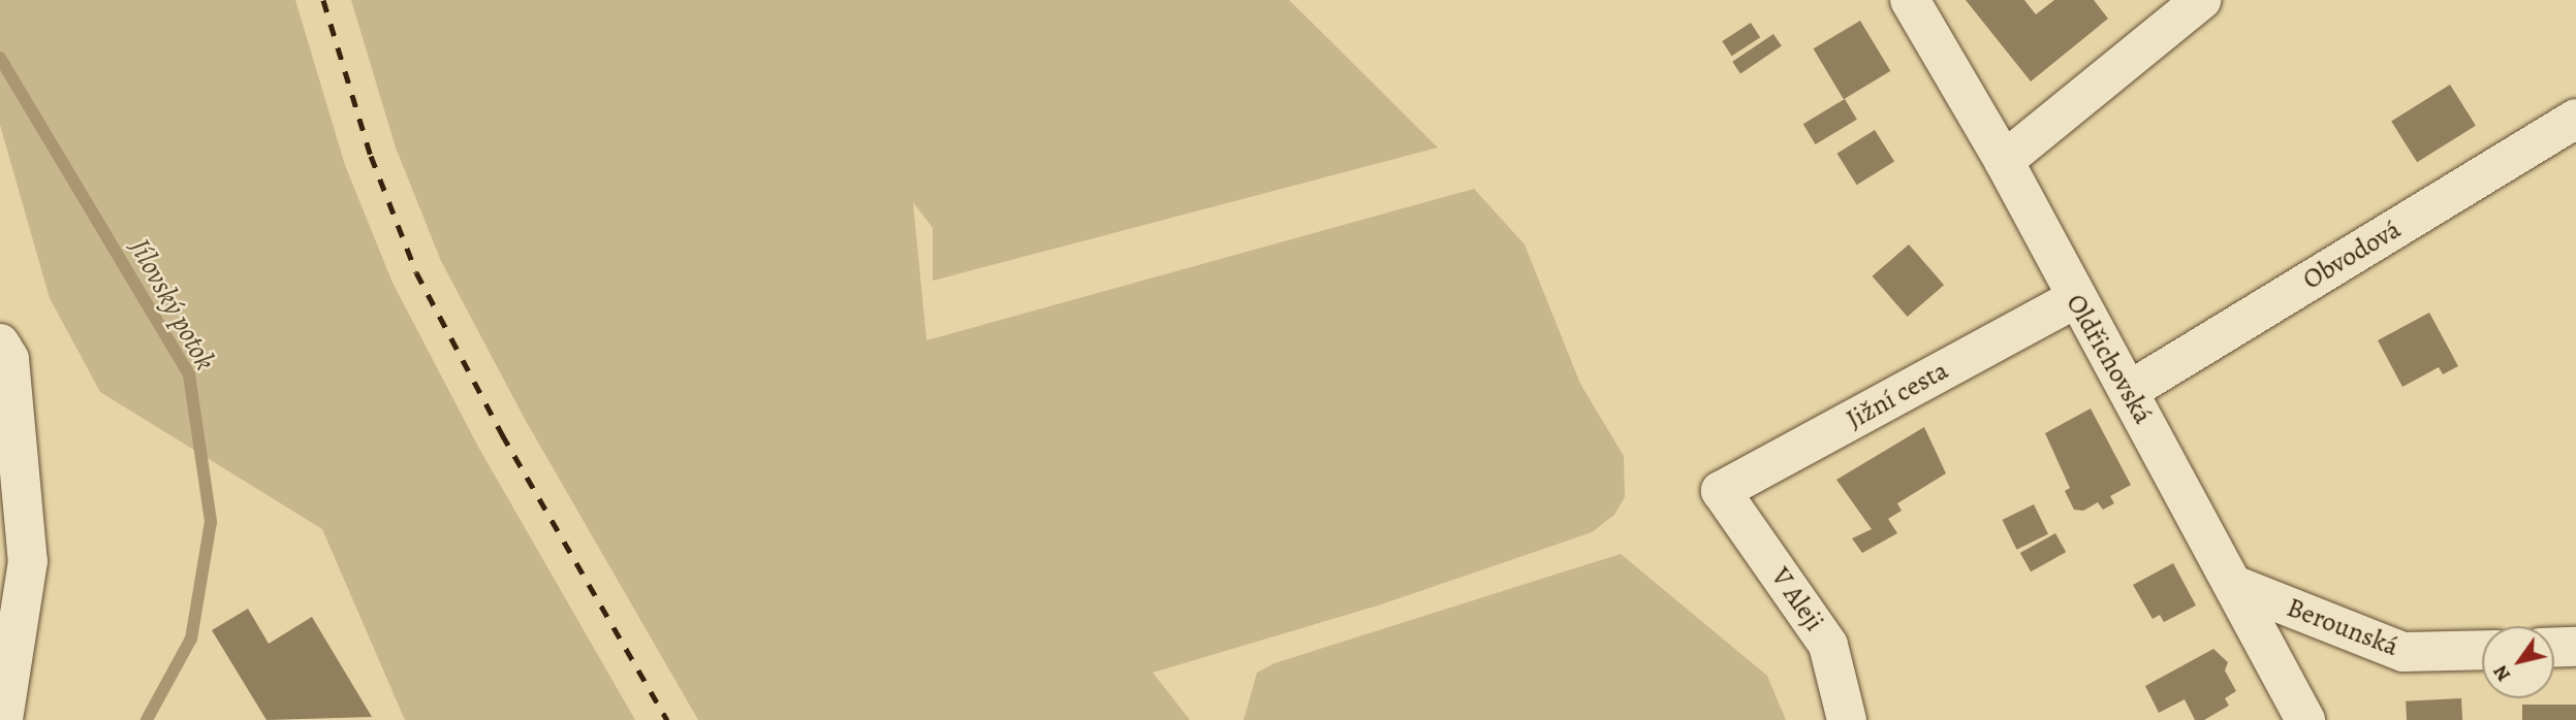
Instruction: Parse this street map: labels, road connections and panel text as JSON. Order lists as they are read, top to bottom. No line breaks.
{"streets":{"street":["Obvodová","Oldřichovská","Jižní cesta","V Aleji","Berounská"]},"crossings":[["Obvodová","Oldřichovská"],["Oldřichovská","Jižní cesta"],["Oldřichovská","Berounská"],["Jižní cesta","V Aleji"]],"water":["Jílovský potok"],"north":"bottom left"}
